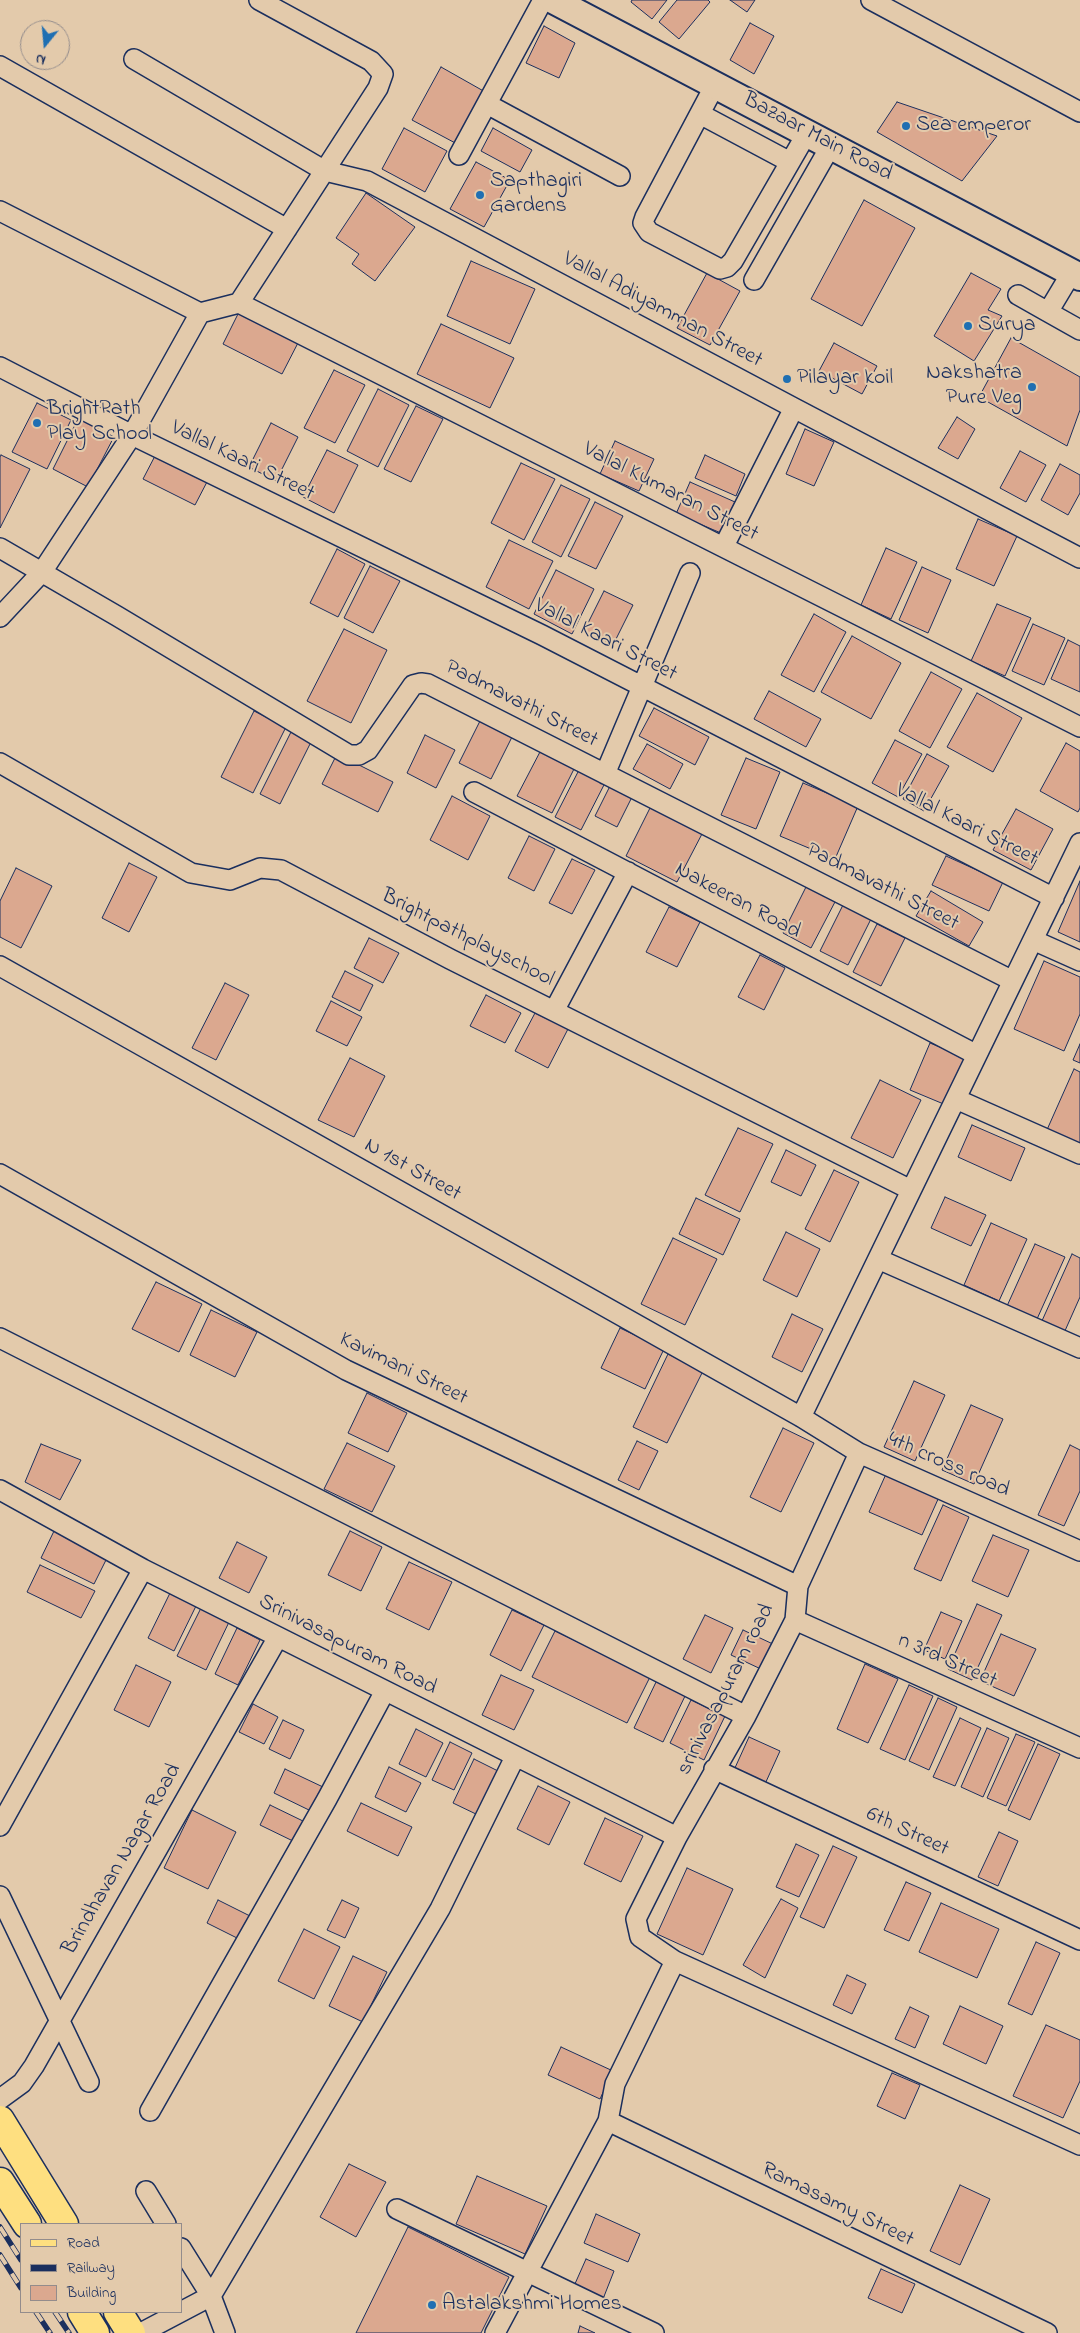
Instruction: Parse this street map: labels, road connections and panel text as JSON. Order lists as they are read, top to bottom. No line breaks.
{"streets":{"main road":["Bazaar Main Road"],"street":["Vallal Adiyamman Street","Vallal Kaari Street","Vallal Kumaran Street","Padmavathi Street","Nakeeran Road","Brightpathplayschool","N 1st Street","Kavimani Street","4th cross road","Srinivasapuram Road","n 3rd Street","srinivasapuram road","6th Street","Brindhavan Nagar Road","Ramasamy Street"]},"crossings":[["N 1st Street","4th cross road"],["Kavimani Street","srinivasapuram road"],["4th cross road","srinivasapuram road"],["Srinivasapuram Road","srinivasapuram road"],["Srinivasapuram Road","Brindhavan Nagar Road"],["n 3rd Street","srinivasapuram road"],["srinivasapuram road","6th Street"]],"places":["Sea emperor","Sapthagiri Gardens","Surya","Pilayar koil","Nakshatra Pure Veg","BrightPath Play School","Astalakshmi Homes"],"legend":["Road","Railway","Building"],"north":"bottom"}
